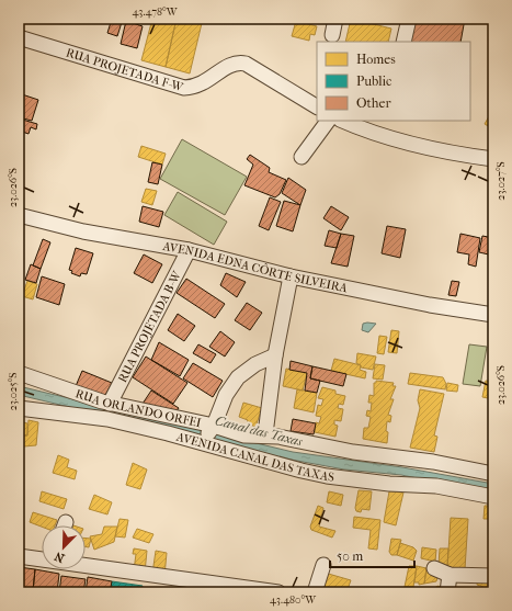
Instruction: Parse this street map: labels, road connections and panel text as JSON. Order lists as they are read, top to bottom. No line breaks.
{"streets":{"street":["RUA PROJETADA F-W","AVENIDA EDNA CÔRTE SILVEIRA","RUA PROJETADA B-W","RUA ORLANDO ORFEI","AVENIDA CANAL DAS TAXAS"]},"crossings":[["AVENIDA EDNA CÔRTE SILVEIRA","RUA PROJETADA B-W"],["RUA PROJETADA B-W","RUA ORLANDO ORFEI"],["RUA ORLANDO ORFEI","AVENIDA CANAL DAS TAXAS"]],"water":["Canal das Taxas"],"legend":["Homes","Public","Other"],"scale_bar":"50 m","north":"bottom left","coordinates":["43.478°W","23.027°S","23.026°S","23.025°S","43.480°W"]}
